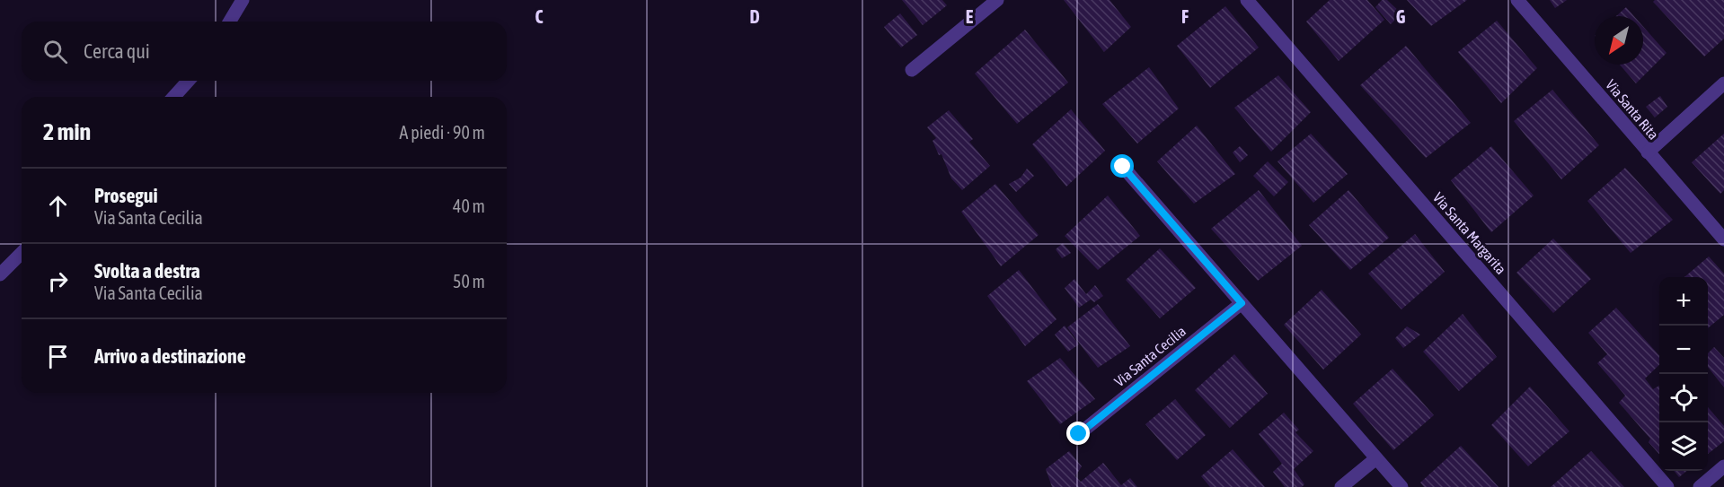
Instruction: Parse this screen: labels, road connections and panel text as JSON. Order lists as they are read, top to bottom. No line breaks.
{"streets":{"street":["Via Santa Rita","Via Santa Margarita","Via Santa Cecilia"]},"north":"bottom left","page":{"search":"Cerca qui","heading":["2 min","A piedi · 90 m"],"list":[["Prosegui","Via Santa Cecilia","40 m"],["Svolta a destra","Via Santa Cecilia","50 m"],"Arrivo a destinazione"],"map_buttons":["+","−"]},"grid":{"columns":["C","D","E","F","G"]}}
